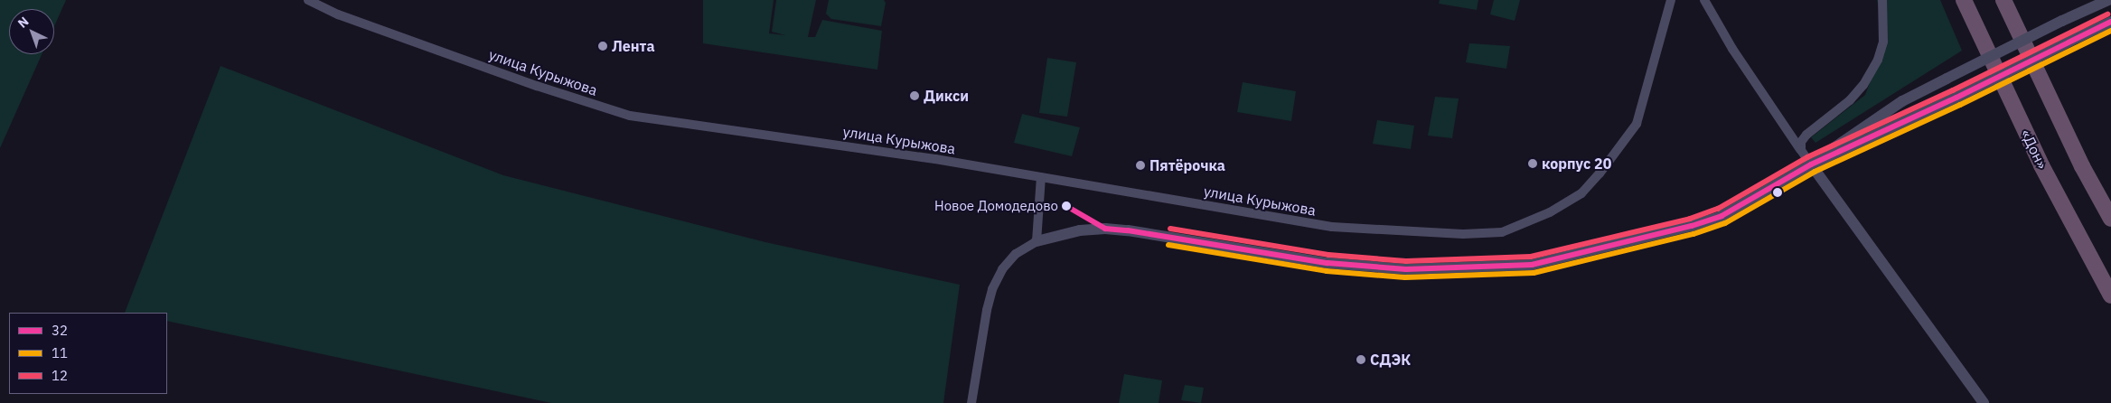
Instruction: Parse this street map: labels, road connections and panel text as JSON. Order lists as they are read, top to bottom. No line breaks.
{"streets":{"highway":["«Дон»"],"street":["улица Курыжова"]},"places":["Лента","Дикси","корпус 20","Пятёрочка","Новое Домодедово","СДЭК"],"lines":["transit line 12","transit line 32","transit line 11"],"legend":["32","11","12"],"north":"top left"}
